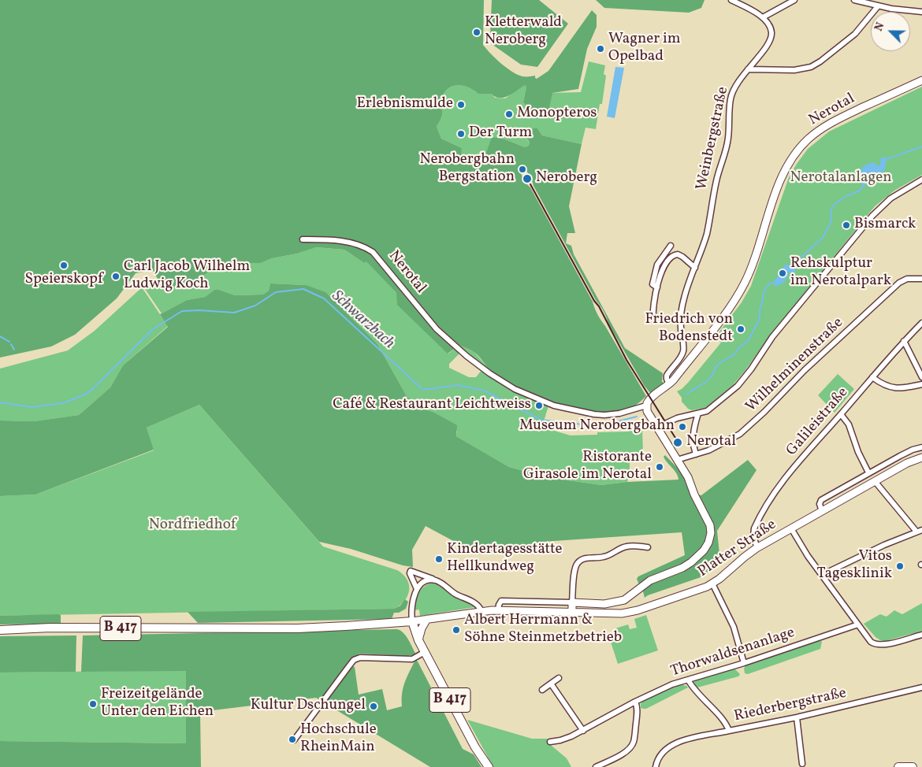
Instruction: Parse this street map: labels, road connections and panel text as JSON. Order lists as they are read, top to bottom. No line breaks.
{"streets":{"main road":["B 417"],"street":["Nerotal","Weinbergstraße","Wilhelminenstraße","Galileistraße","Platter Straße","Thorwaldsenanlage","Riederbergstraße"]},"crossings":[["Nerotal","Weinbergstraße"],["Galileistraße","Platter Straße"],["Platter Straße","B 417"],["Thorwaldsenanlage","Riederbergstraße"]],"water":["Schwarzbach"],"parks":["Nerotalanlagen","Nordfriedhof"],"places":["Kletterwald Neroberg","Wagner im Opelbad","Erlebnismulde","Monopteros","Der Turm","Nerobergbahn Bergstation","Neroberg","Bismarck","Speierskopf","Rehskulptur im Nerotalpark","Carl Jacob Wilhelm Ludwig Koch","Friedrich von Bodenstedt","Café & Restaurant Leichtweiss","Museum Nerobergbahn","Nerotal","Ristorante Girasole im Nerotal","Kindertagesstätte Hellkundweg","Vitos Tagesklinik","Albert Herrmann & Söhne Steinmetzbetrieb","Freizeitgelände Unter den Eichen","Kultur Dschungel","Hochschule RheinMain"],"north":"top left"}
